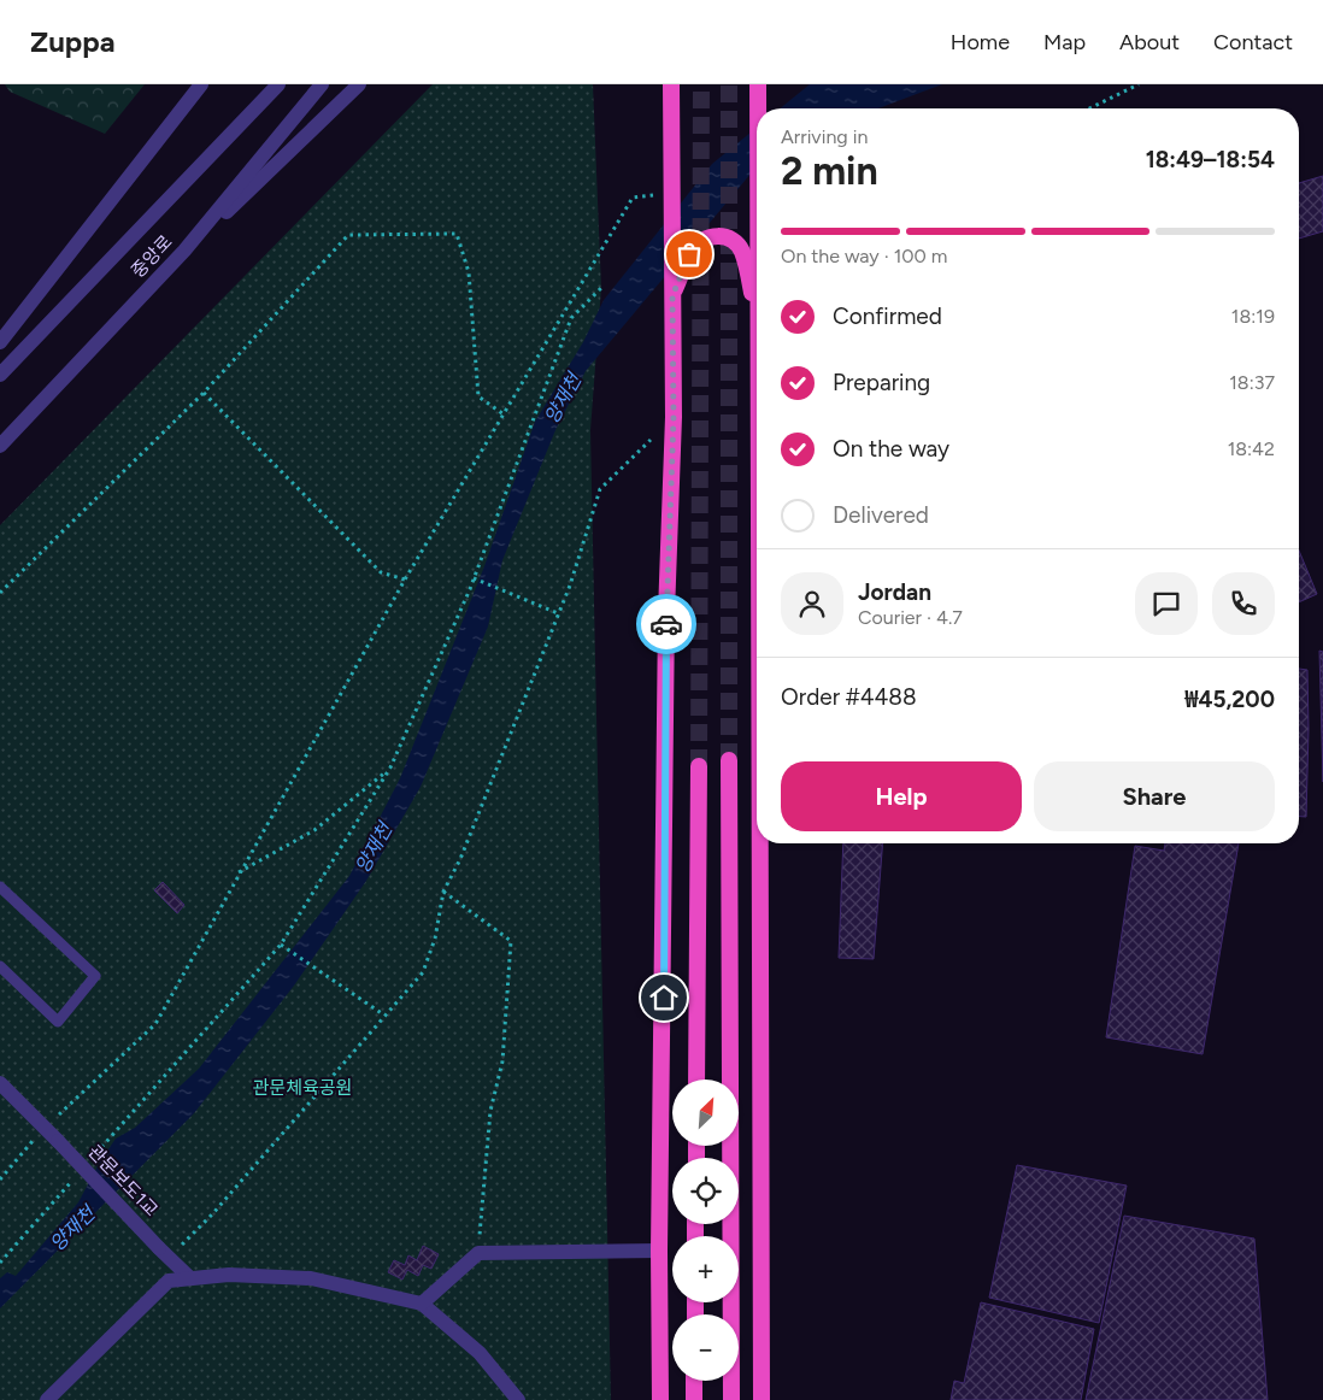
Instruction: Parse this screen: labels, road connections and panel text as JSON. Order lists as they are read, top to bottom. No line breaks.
{"streets":{"street":["중앙로","관문보도1교"]},"water":["양재천"],"parks":["관문체육공원"],"north":"top right","page":{"header":"Zuppa","nav":["Home","Map","About","Contact"],"heading":["2 min","Arriving in","18:49–18:54"],"panel":["Jordan","Courier · 4.7","Order #4488","₩45,200"],"bar":"On the way · 100 m","list":[["Confirmed","18:19"],["Preparing","18:37"],["On the way","18:42"],"Delivered"],"buttons":["Help","Share"],"map_buttons":["+","−"]}}
